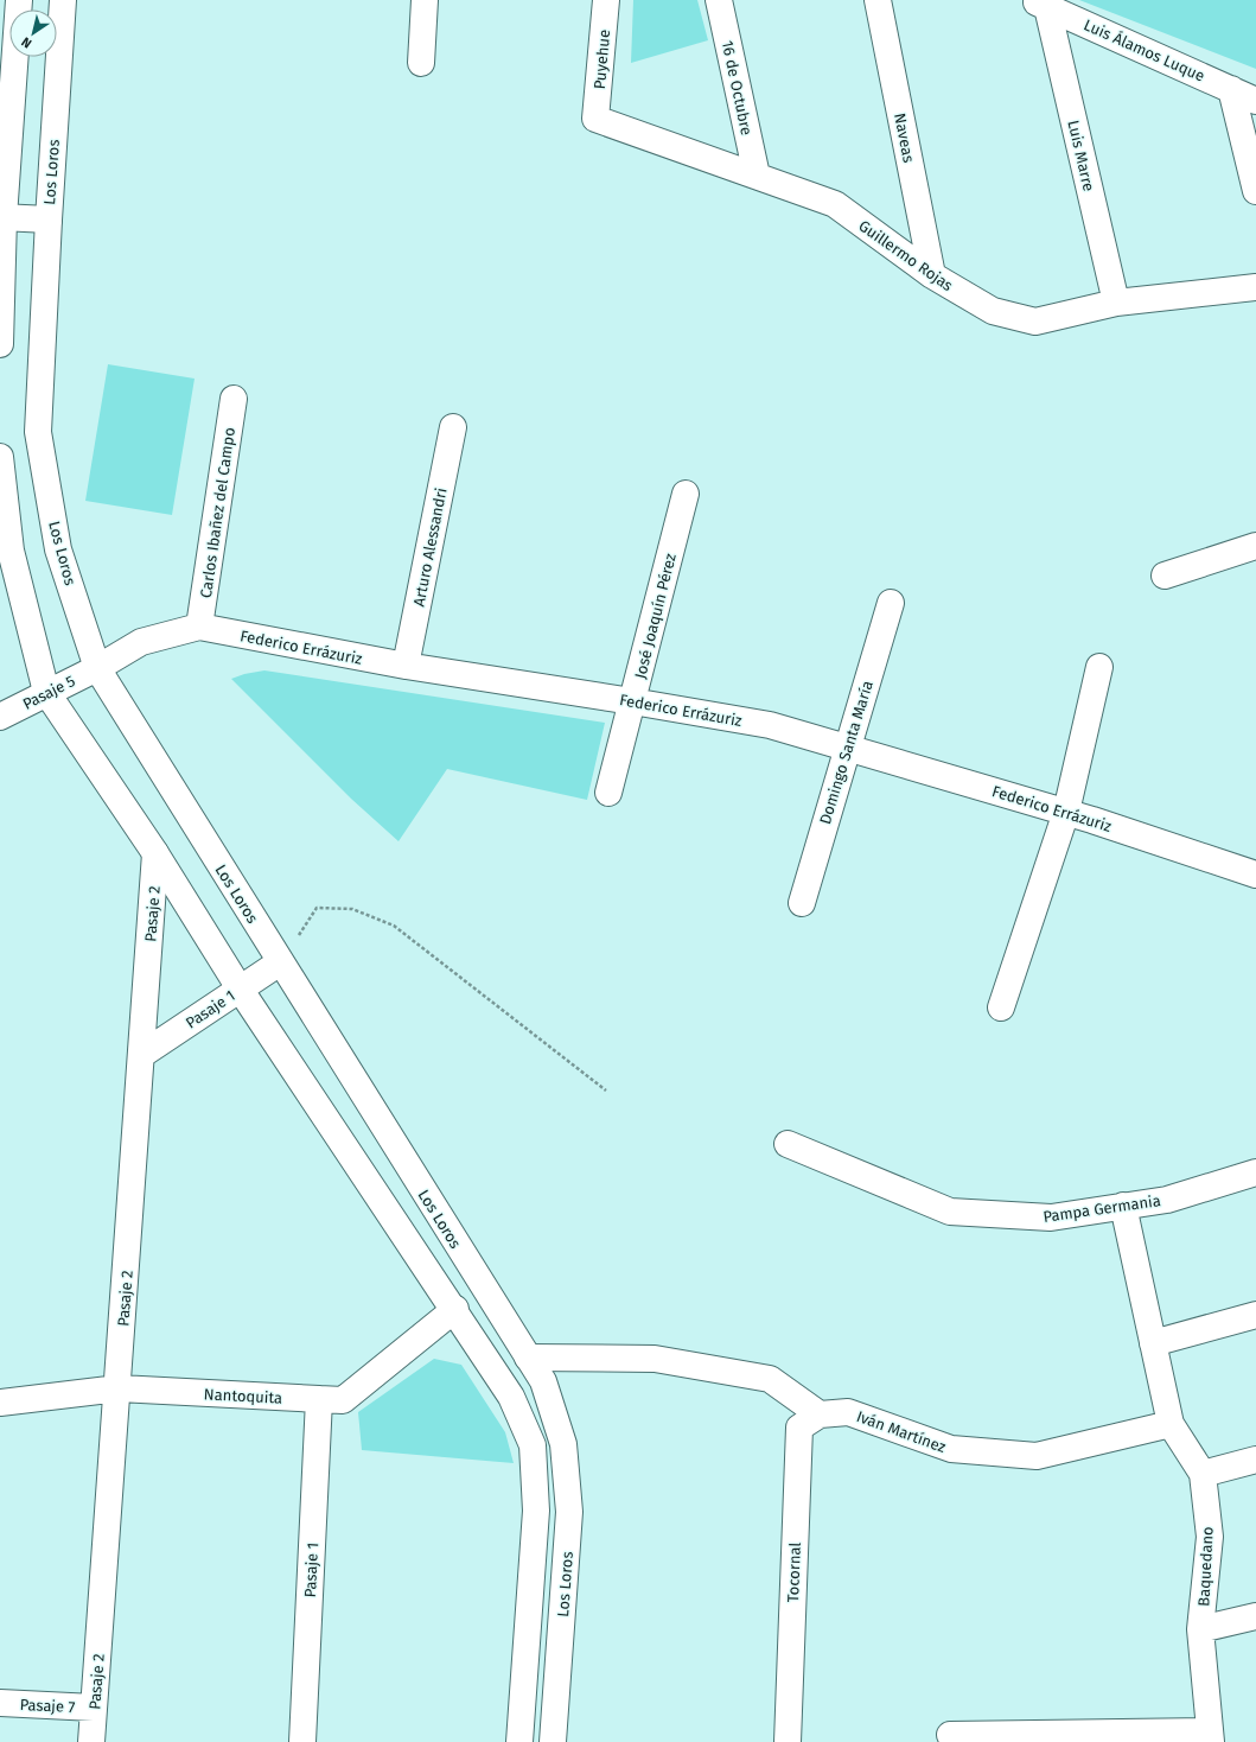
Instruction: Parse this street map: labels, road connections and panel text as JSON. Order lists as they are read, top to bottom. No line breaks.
{"streets":{"street":["Luis Álamos Luque","Puyehue","16 de Octubre","Naveas","Luis Marre","Los Loros","Guillermo Rojas","Carlos Ibañez del Campo","Arturo Alessandri","José Joaquín Pérez","Federico Errázuriz","Pasaje 5","Domingo Santa María","Pasaje 2","Pasaje 1","Pampa Germania","Nantoquita","Iván Martínez","Baquedano","Tocornal","Pasaje 7"]},"crossings":[["Luis Álamos Luque","Luis Marre"],["Puyehue","Guillermo Rojas"],["16 de Octubre","Guillermo Rojas"],["Naveas","Guillermo Rojas"],["Luis Marre","Guillermo Rojas"],["Los Loros","Federico Errázuriz"],["Los Loros","Pasaje 5"],["Los Loros","Pasaje 1"],["Carlos Ibañez del Campo","Federico Errázuriz"],["Arturo Alessandri","Federico Errázuriz"],["José Joaquín Pérez","Federico Errázuriz"],["Federico Errázuriz","Pasaje 5"],["Federico Errázuriz","Domingo Santa María"],["Pasaje 2","Pasaje 1"],["Pasaje 2","Nantoquita"],["Pasaje 2","Pasaje 7"],["Pasaje 1","Nantoquita"],["Pampa Germania","Baquedano"],["Iván Martínez","Baquedano"],["Iván Martínez","Tocornal"]],"north":"bottom left"}
